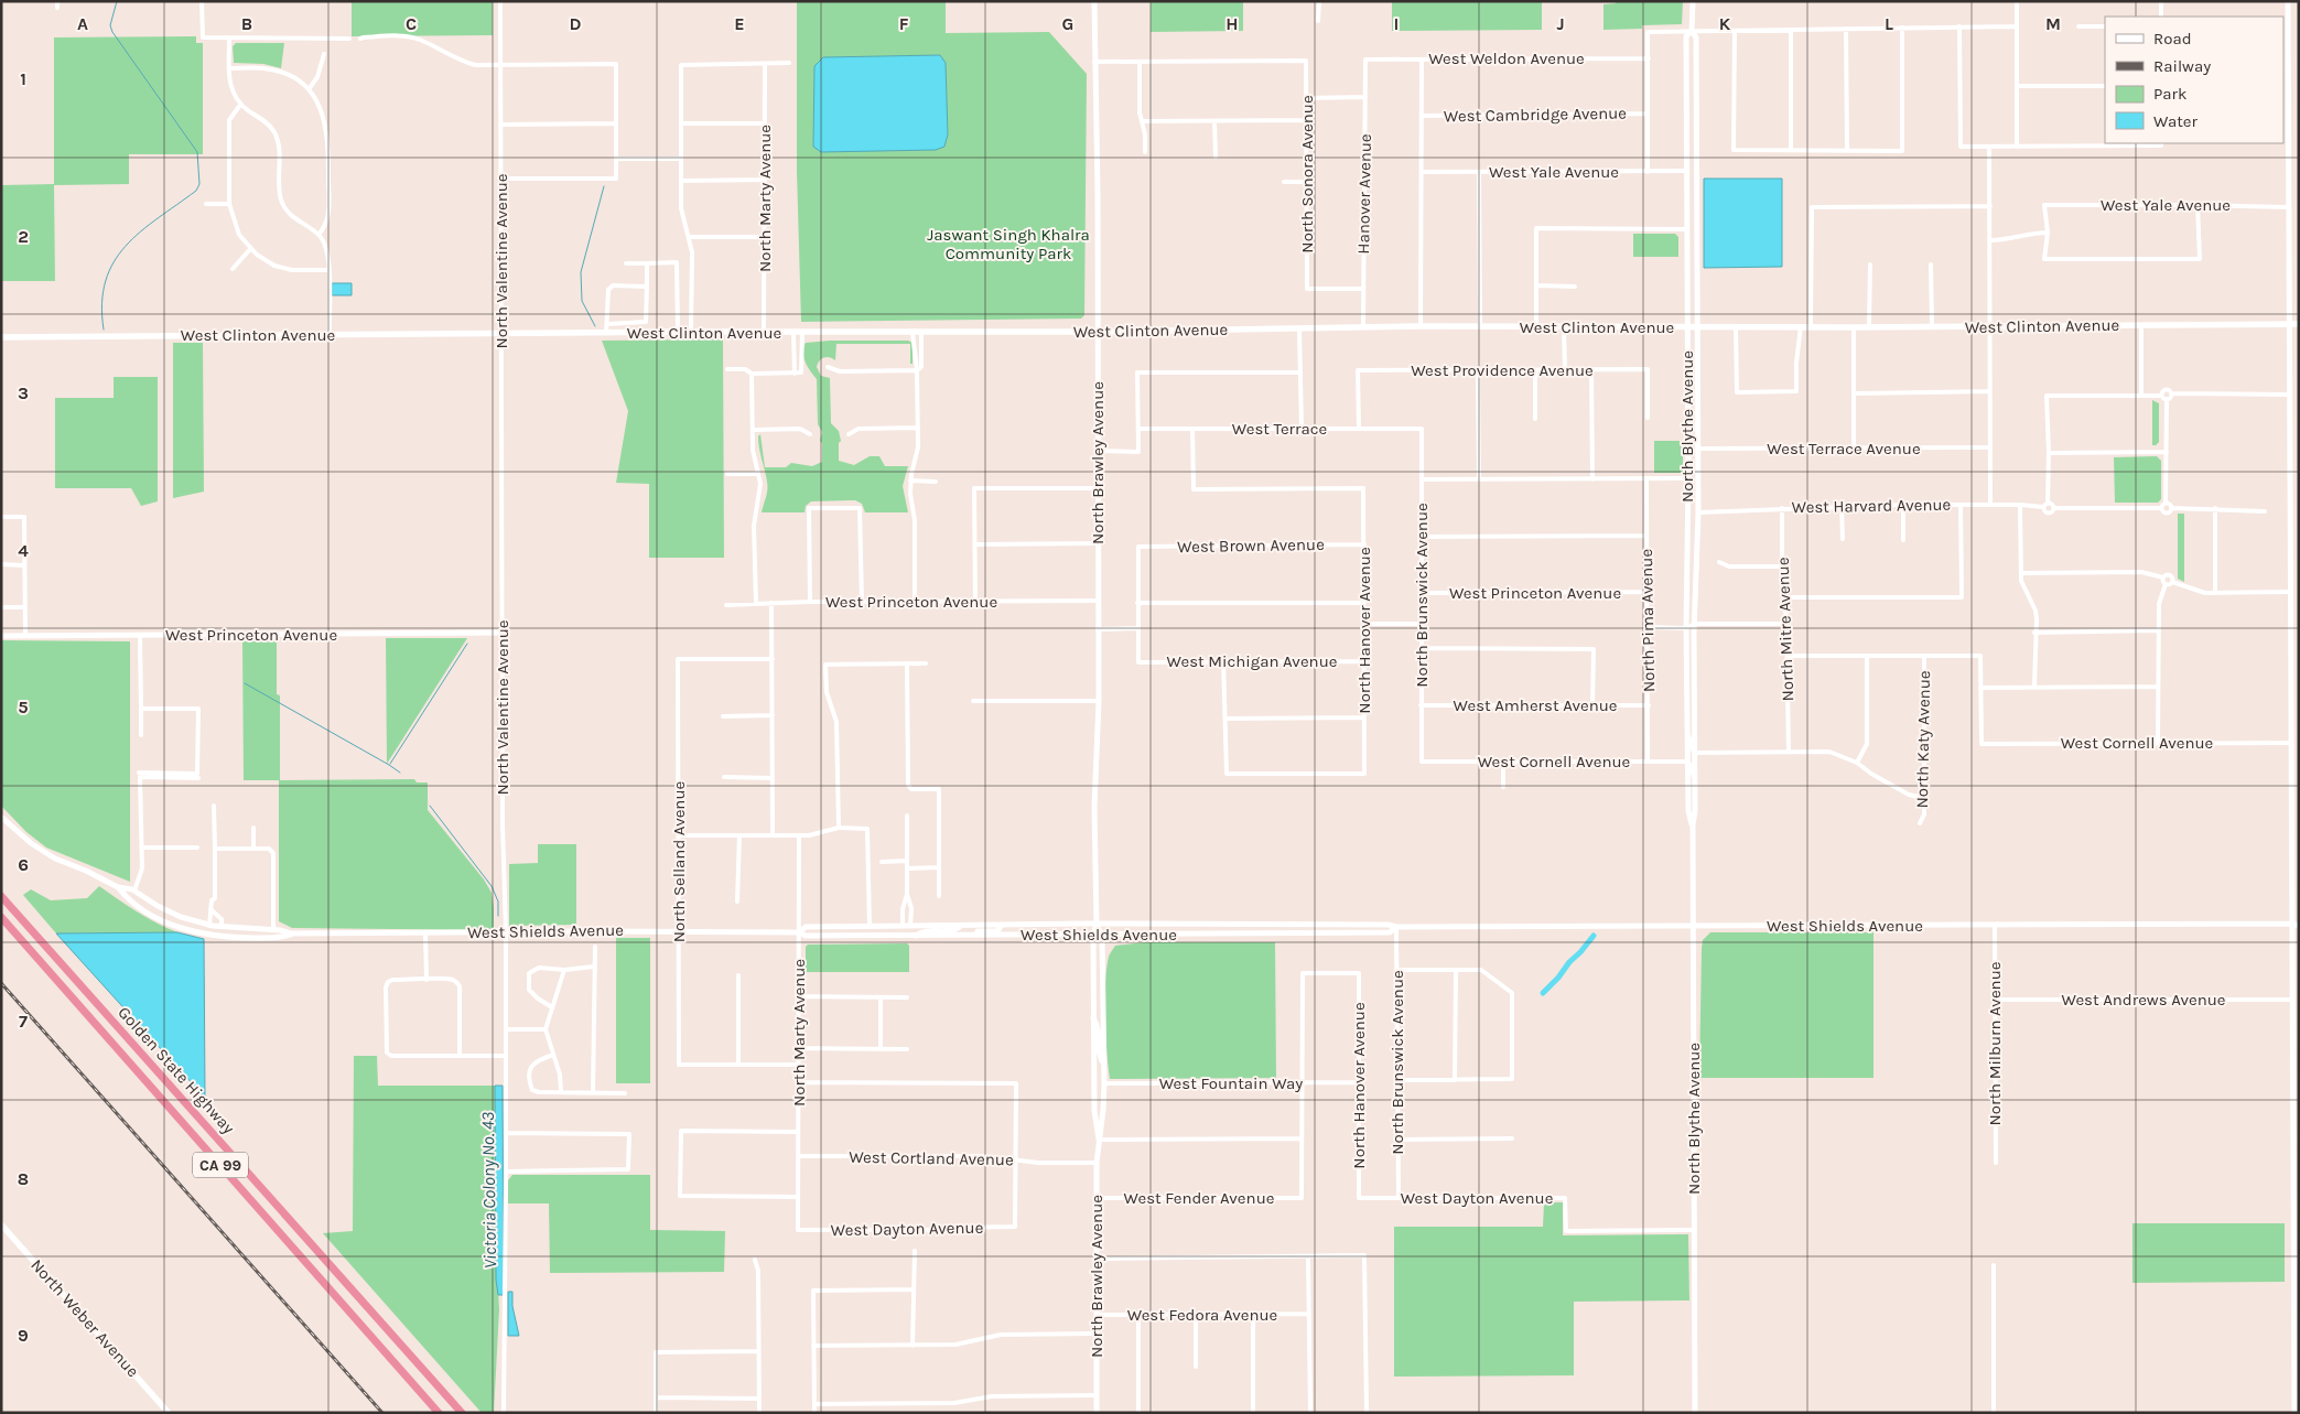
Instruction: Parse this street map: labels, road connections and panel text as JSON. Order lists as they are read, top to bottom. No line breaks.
{"streets":{"highway":["Golden State Highway","CA 99"],"main road":["West Clinton Avenue","North Weber Avenue"],"street":["West Weldon Avenue","West Cambridge Avenue","West Yale Avenue","North Sonora Avenue","Hanover Avenue","North Marty Avenue","North Valentine Avenue","West Providence Avenue","North Blythe Avenue","West Terrace","West Terrace Avenue","North Brawley Avenue","West Harvard Avenue","West Brown Avenue","West Princeton Avenue","North Brunswick Avenue","North Pima Avenue","North Mitre Avenue","North Hanover Avenue","West Michigan Avenue","West Amherst Avenue","North Katy Avenue","West Cornell Avenue","North Selland Avenue","West Shields Avenue","West Andrews Avenue","North Milburn Avenue","West Fountain Way","West Cortland Avenue","West Fender Avenue","West Dayton Avenue","West Fedora Avenue"]},"crossings":[["West Weldon Avenue","Hanover Avenue"],["West Yale Avenue","North Blythe Avenue"],["North Sonora Avenue","Hanover Avenue"],["Hanover Avenue","West Clinton Avenue"],["North Marty Avenue","West Clinton Avenue"],["North Marty Avenue","West Shields Avenue"],["North Marty Avenue","West Cortland Avenue"],["North Marty Avenue","West Dayton Avenue"],["North Valentine Avenue","West Clinton Avenue"],["North Valentine Avenue","West Princeton Avenue"],["North Valentine Avenue","West Shields Avenue"],["West Clinton Avenue","North Blythe Avenue"],["West Clinton Avenue","North Brawley Avenue"],["West Providence Avenue","West Terrace"],["North Blythe Avenue","West Terrace Avenue"],["North Blythe Avenue","West Harvard Avenue"],["North Blythe Avenue","West Cornell Avenue"],["North Blythe Avenue","West Shields Avenue"],["North Blythe Avenue","West Dayton Avenue"],["West Terrace","North Brunswick Avenue"],["West Terrace","North Hanover Avenue"],["North Brawley Avenue","West Princeton Avenue"],["North Brawley Avenue","West Shields Avenue"],["North Brawley Avenue","West Fountain Way"],["North Brawley Avenue","West Cortland Avenue"],["North Brawley Avenue","West Fender Avenue"],["North Brawley Avenue","West Fedora Avenue"],["West Harvard Avenue","North Mitre Avenue"],["West Brown Avenue","North Hanover Avenue"],["West Princeton Avenue","North Brunswick Avenue"],["West Princeton Avenue","North Pima Avenue"],["North Brunswick Avenue","West Amherst Avenue"],["North Brunswick Avenue","West Cornell Avenue"],["North Brunswick Avenue","West Shields Avenue"],["North Brunswick Avenue","West Dayton Avenue"],["North Pima Avenue","West Amherst Avenue"],["North Pima Avenue","West Cornell Avenue"],["North Hanover Avenue","West Michigan Avenue"],["North Hanover Avenue","West Fountain Way"],["North Hanover Avenue","West Dayton Avenue"],["North Selland Avenue","West Shields Avenue"],["West Shields Avenue","North Milburn Avenue"],["West Andrews Avenue","North Milburn Avenue"],["West Cortland Avenue","West Dayton Avenue"]],"water":["Victoria Colony No. 43"],"parks":["Jaswant Singh Khalra Community Park"],"legend":["Road","Railway","Park","Water"],"grid":{"columns":["A","B","C","D","E","F","G","H","I","J","K","L","M"],"rows":["1","2","3","4","5","6","7","8","9"]}}
